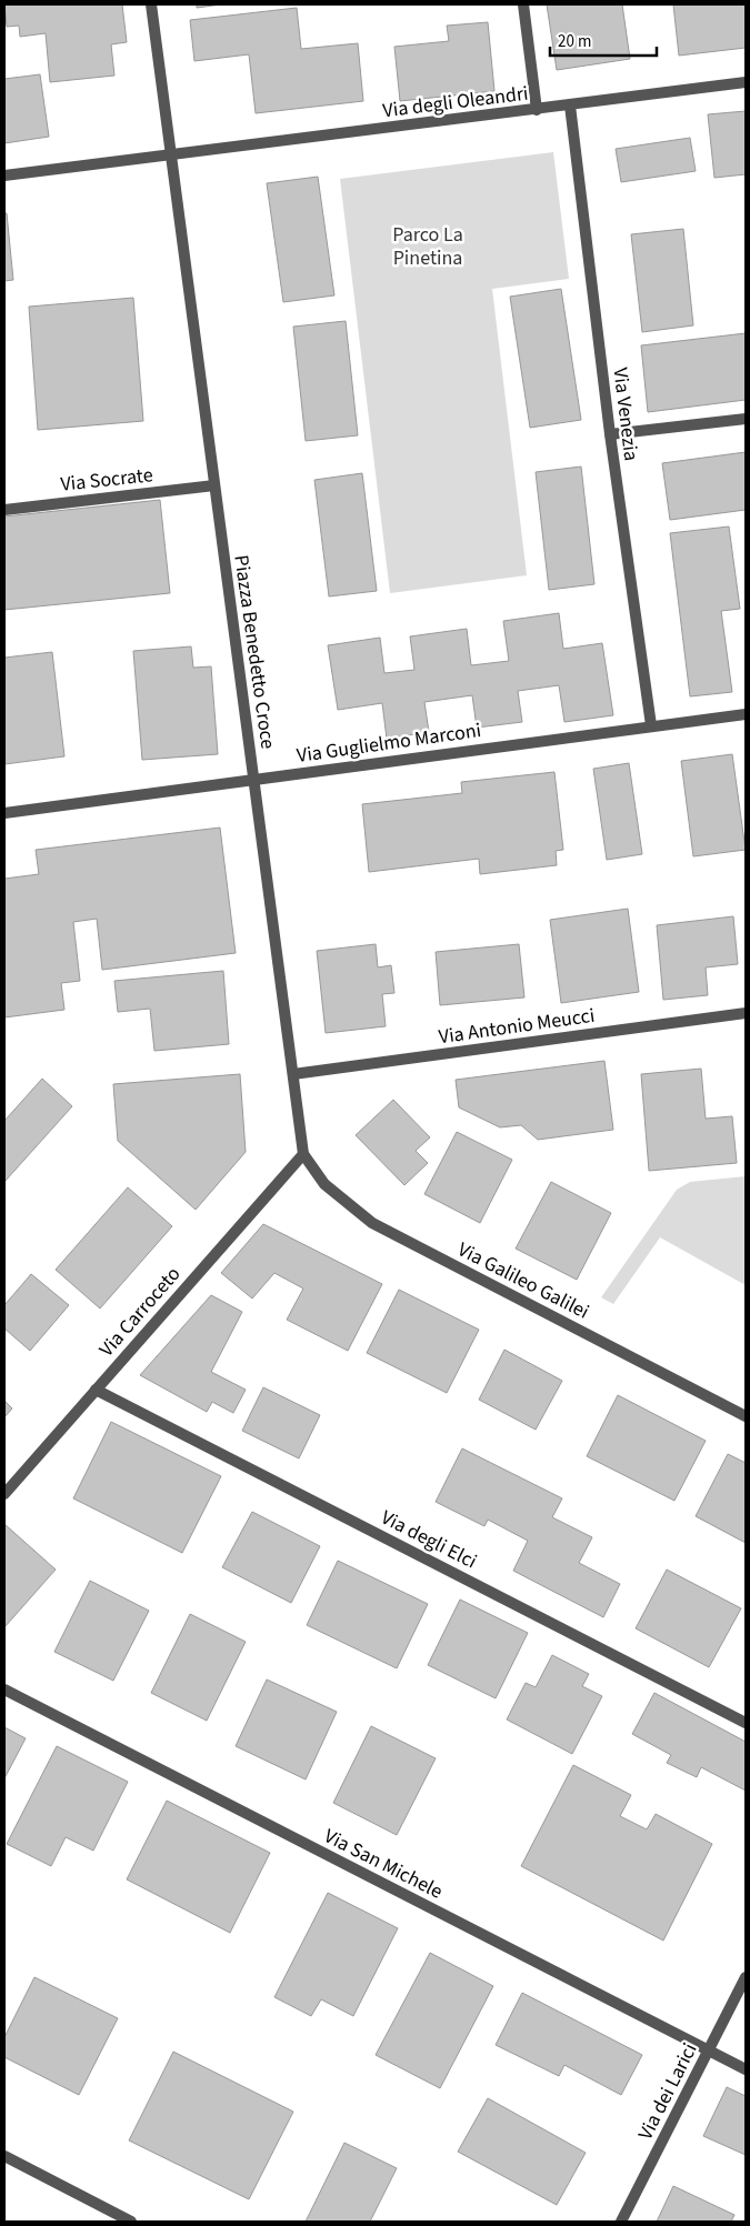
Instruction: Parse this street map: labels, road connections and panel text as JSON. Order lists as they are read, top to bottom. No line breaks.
{"streets":{"street":["Via degli Oleandri","Via Venezia","Via Socrate","Piazza Benedetto Croce","Via Guglielmo Marconi","Via Antonio Meucci","Via Galileo Galilei","Via Carroceto","Via degli Elci","Via San Michele","Via dei Larici"]},"crossings":[["Via degli Oleandri","Via Venezia"],["Via degli Oleandri","Piazza Benedetto Croce"],["Via Venezia","Via Guglielmo Marconi"],["Via Socrate","Piazza Benedetto Croce"],["Piazza Benedetto Croce","Via Guglielmo Marconi"],["Piazza Benedetto Croce","Via Antonio Meucci"],["Piazza Benedetto Croce","Via Galileo Galilei"],["Piazza Benedetto Croce","Via Carroceto"],["Via Galileo Galilei","Via Carroceto"],["Via Carroceto","Via degli Elci"],["Via San Michele","Via dei Larici"]],"parks":["Parco La Pinetina"],"scale_bar":"20 m"}
